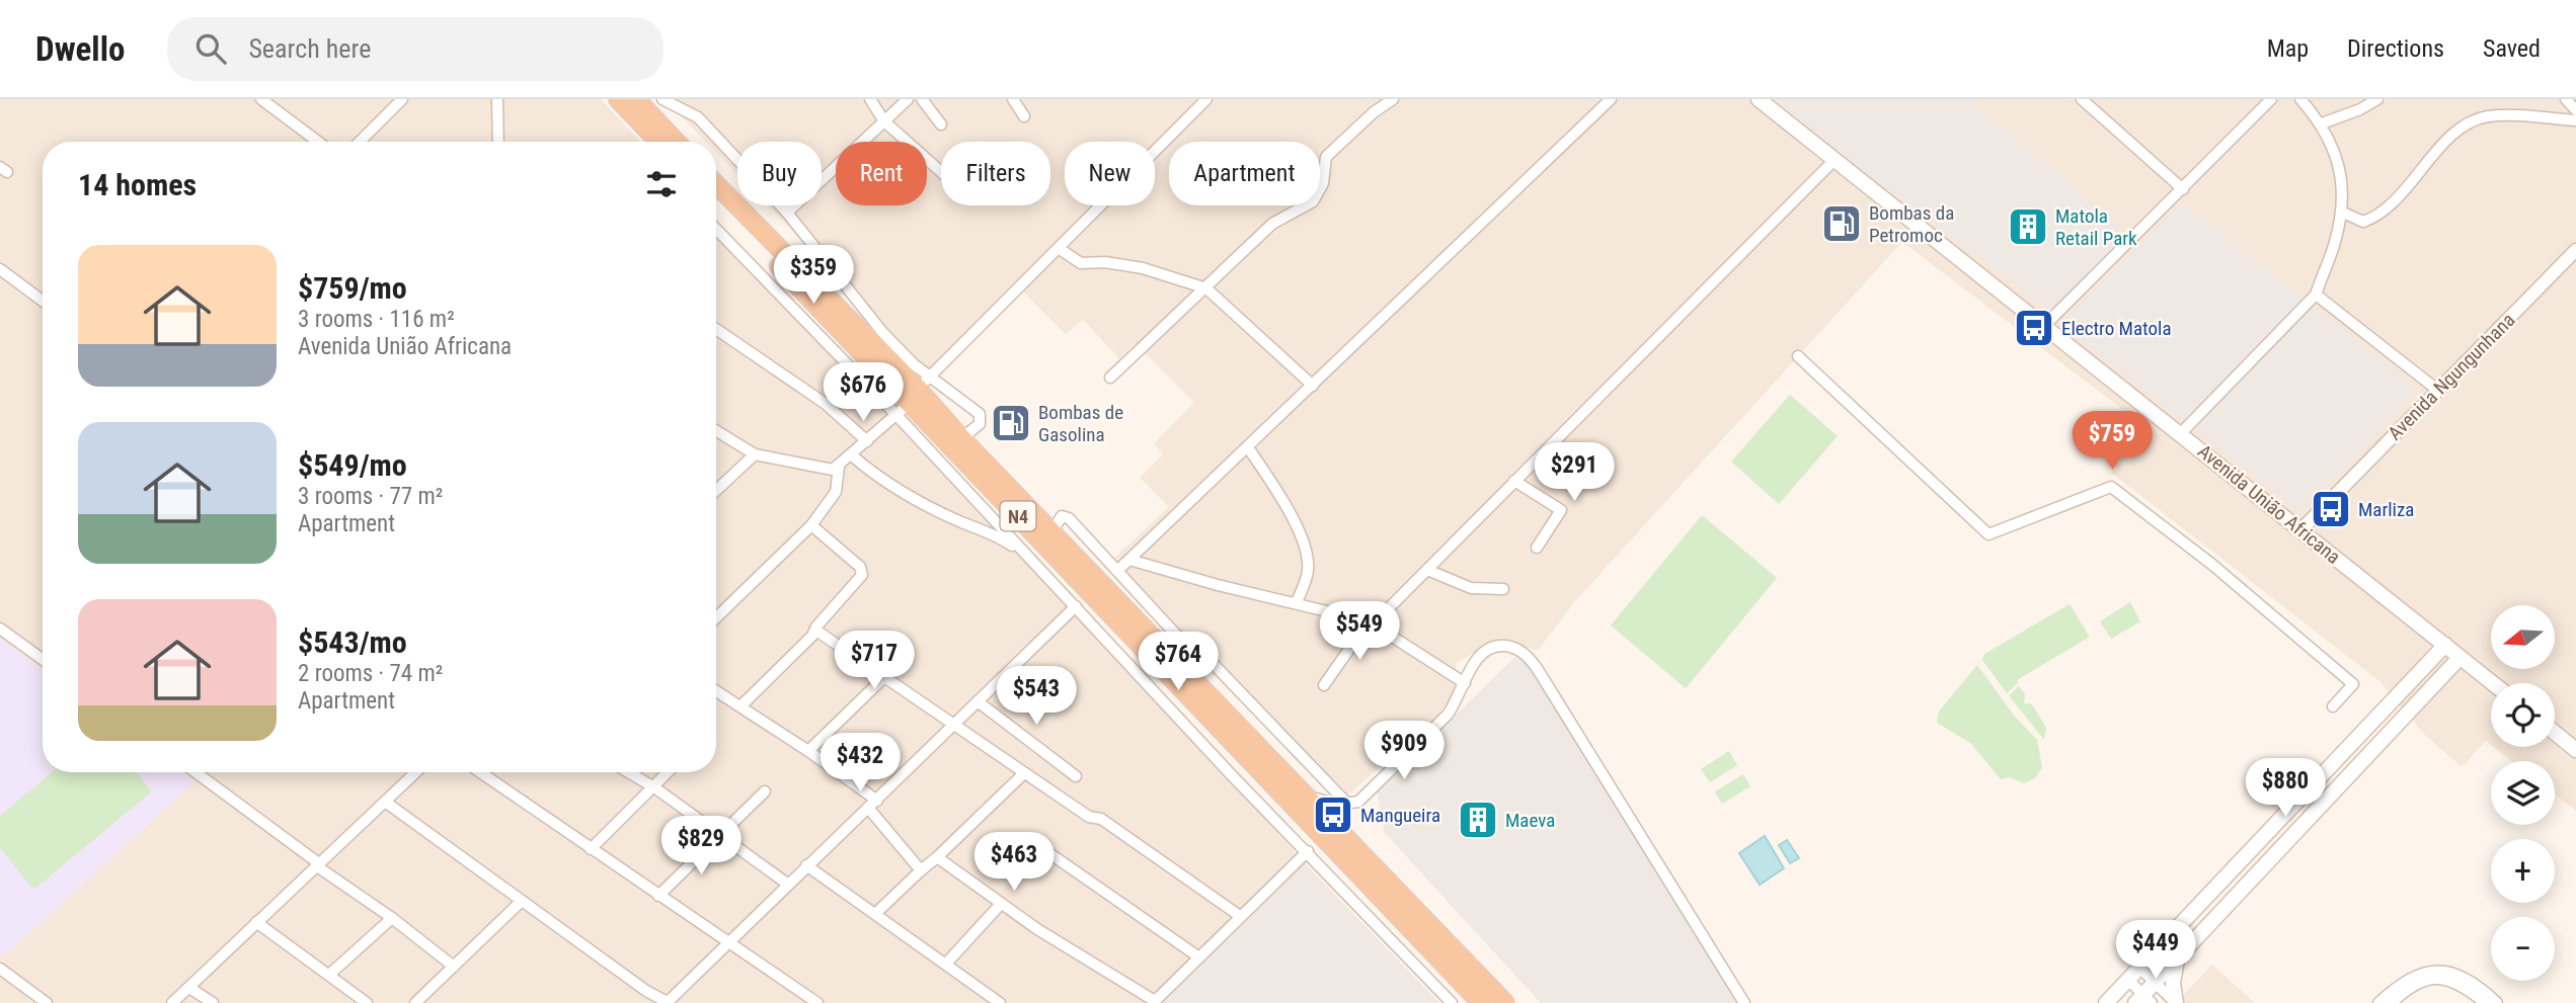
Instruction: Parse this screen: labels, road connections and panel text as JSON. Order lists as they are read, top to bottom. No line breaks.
{"streets":{"highway":["N4"],"main road":["Avenida União Africana"],"street":["Avenida Ngungunhana"]},"crossings":[["Avenida Ngungunhana","Avenida União Africana"]],"places":{"fuel station":["Bombas da Petromoc","Bombas de Gasolina"],"building":["Matola Retail Park","Maeva"],"bus stop":["Electro Matola","Marliza","Mangueira"]},"north":"left","page":{"header":"Dwello","search":"Search here","nav":["Map","Directions","Saved"],"chip":["Buy","Rent","Filters","New","Apartment"],"heading":"14 homes","list":[{"name":"$759/mo","note":"3 rooms · 116 m² · Avenida União Africana"},{"name":"$549/mo","note":"3 rooms · 77 m² · Apartment"},{"name":"$543/mo","note":"2 rooms · 74 m² · Apartment"}],"price":["$359","$676","$759","$291","$549","$717","$764","$543","$909","$432","$880","$829","$463","$449"],"map_buttons":["+","−"]}}
